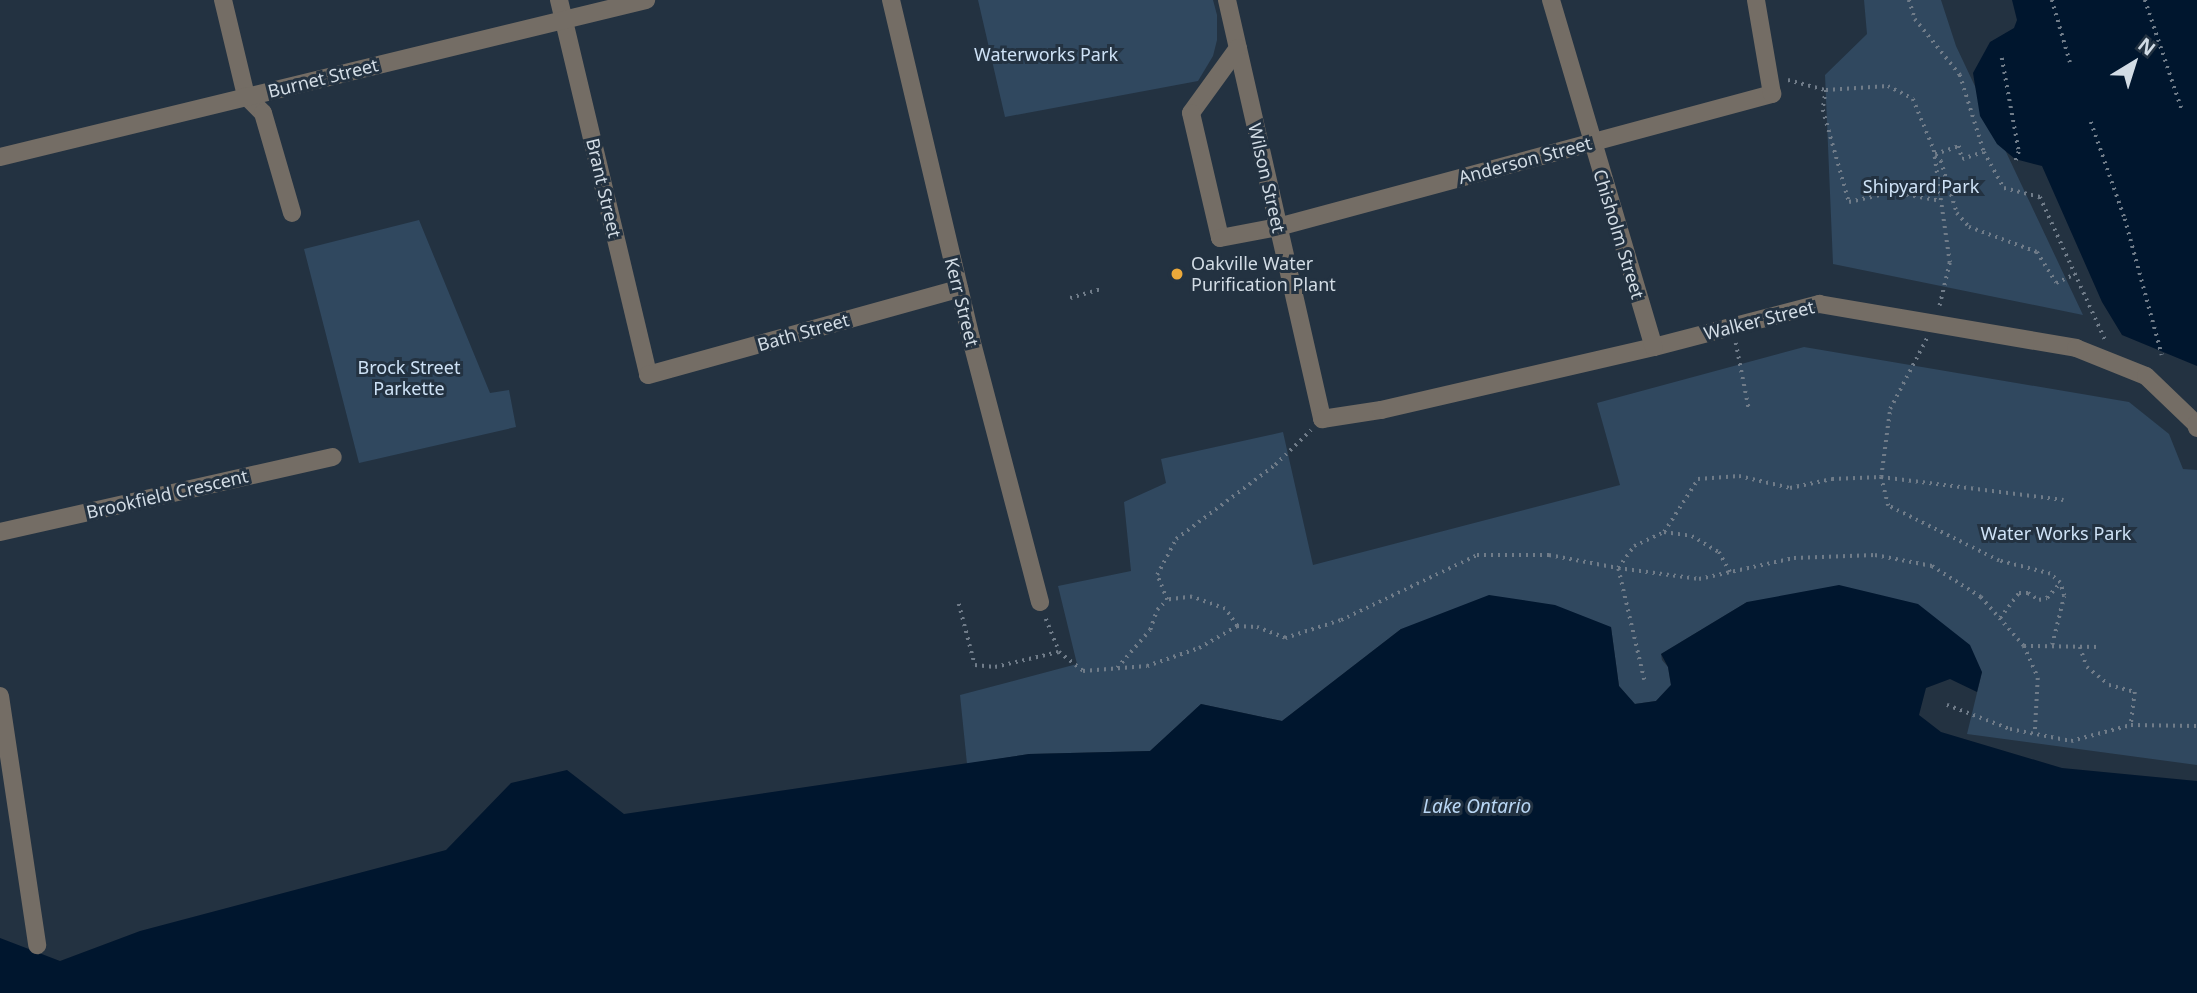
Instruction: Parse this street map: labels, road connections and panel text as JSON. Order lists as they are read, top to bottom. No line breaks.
{"streets":{"street":["Burnet Street","Anderson Street","Wilson Street","Brant Street","Chisholm Street","Kerr Street","Walker Street","Bath Street","Brookfield Crescent"]},"crossings":[["Burnet Street","Brant Street"],["Anderson Street","Wilson Street"],["Anderson Street","Chisholm Street"],["Wilson Street","Walker Street"],["Brant Street","Bath Street"],["Chisholm Street","Walker Street"],["Kerr Street","Bath Street"]],"water":["Lake Ontario"],"parks":["Waterworks Park","Shipyard Park","Brock Street Parkette","Water Works Park"],"places":["Oakville Water Purification Plant"],"north":"top right"}
